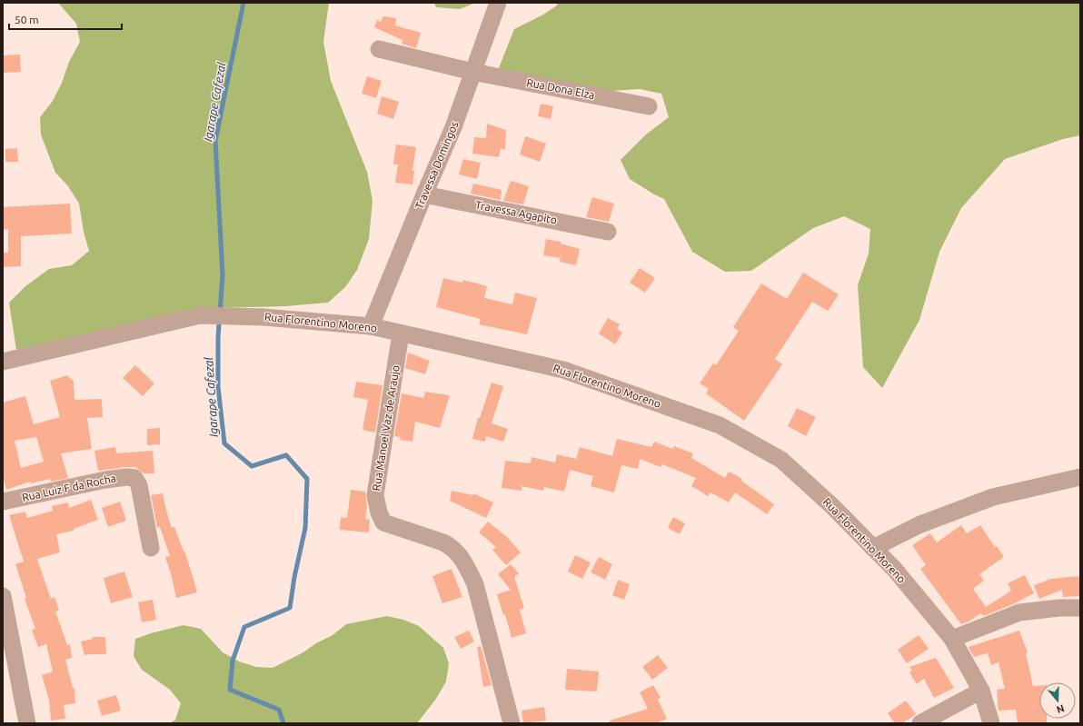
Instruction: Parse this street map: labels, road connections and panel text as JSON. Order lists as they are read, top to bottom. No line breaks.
{"streets":{"street":["Rua Dona Elza","Travessa Domingos","Travessa Agapito","Rua Florentino Moreno","Rua Manoel Vaz de Araujo","Rua Luiz F da Rocha"]},"crossings":[["Rua Dona Elza","Travessa Domingos"],["Travessa Domingos","Travessa Agapito"],["Travessa Domingos","Rua Florentino Moreno"],["Rua Florentino Moreno","Rua Manoel Vaz de Araujo"]],"water":["Igarape Cafezal"],"scale_bar":"50 m","north":"bottom"}
